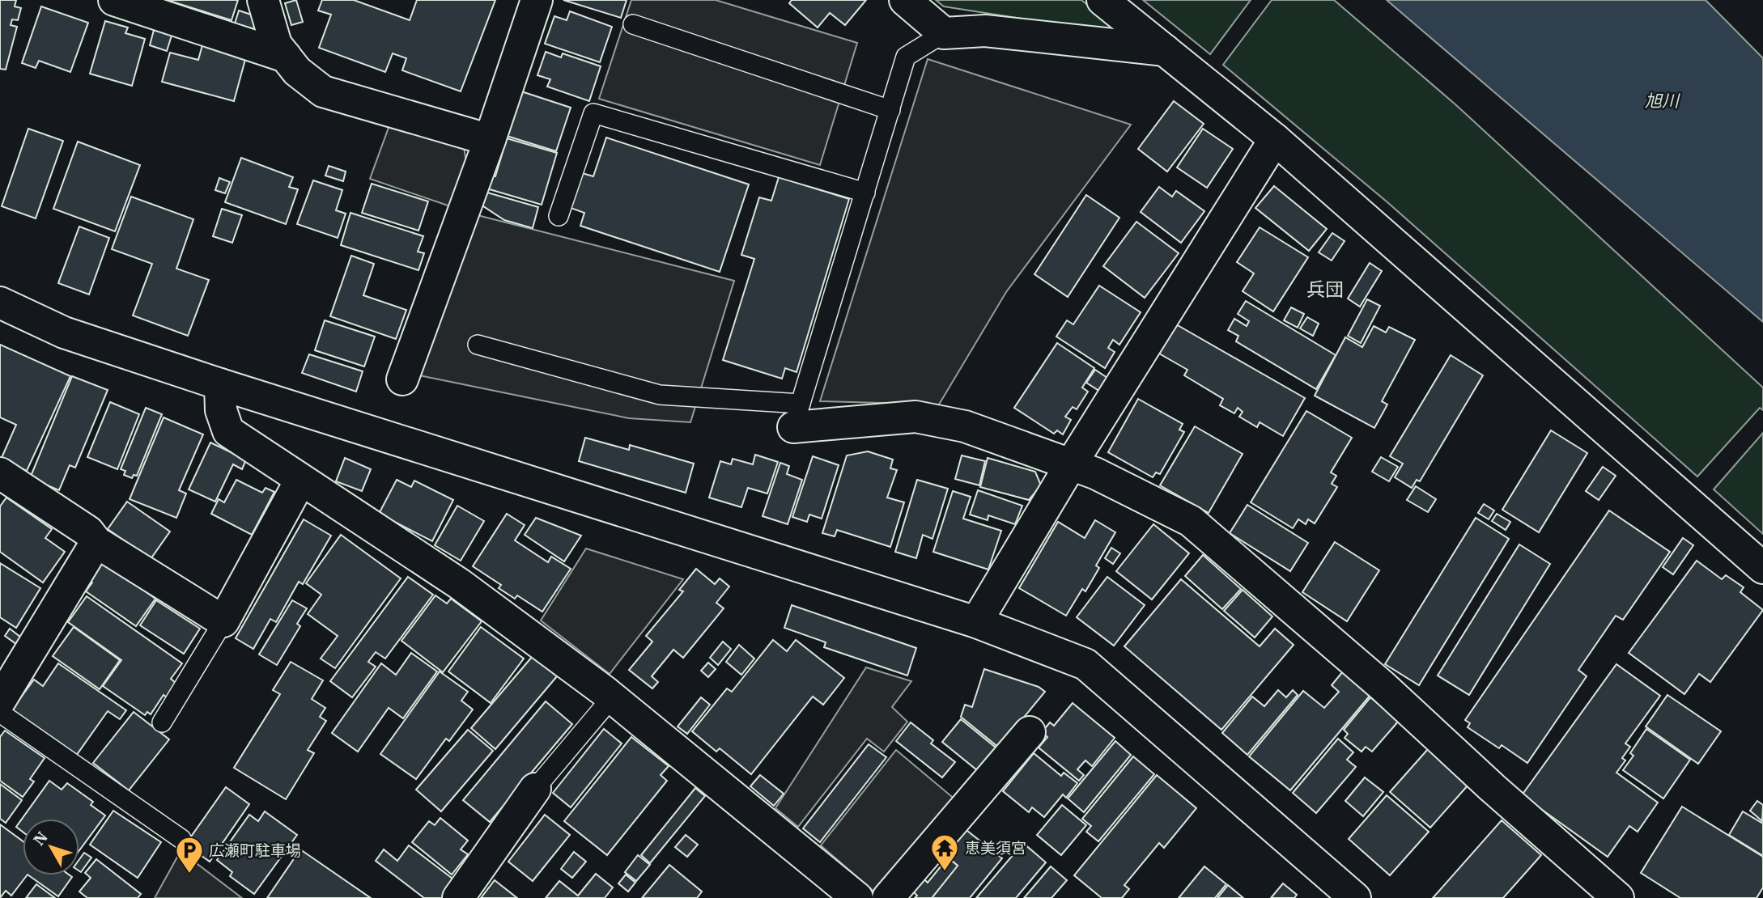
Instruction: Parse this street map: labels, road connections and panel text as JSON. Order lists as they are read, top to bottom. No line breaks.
{"districts":["兵団"],"water":["旭川"],"places":{"temple":["恵美須宮"],"parking":["広瀬町駐車場"]},"north":"top left"}
